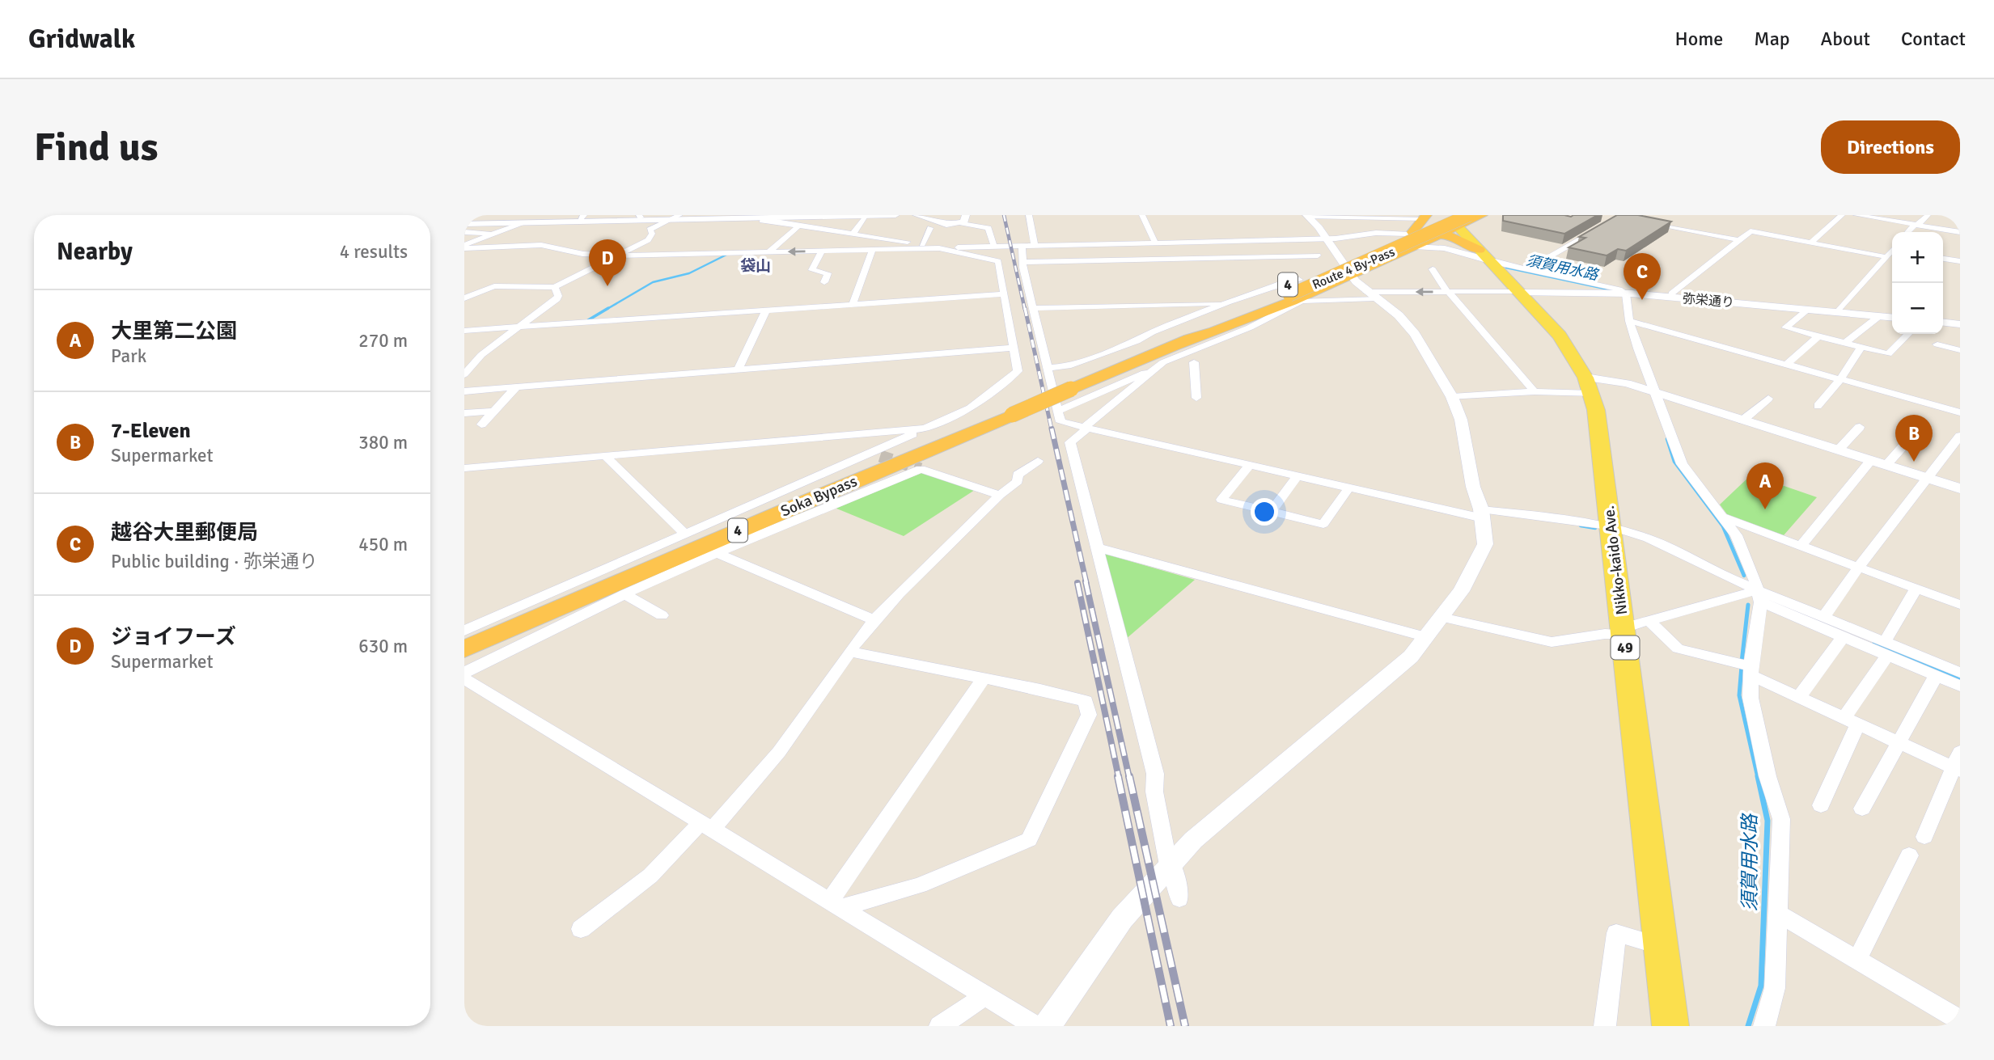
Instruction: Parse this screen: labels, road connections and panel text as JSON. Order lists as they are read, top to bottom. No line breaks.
{"streets":{"highway":["Route 4 By-Pass","4","Soka Bypass","Nikko-kaido Ave."],"main road":["49"],"street":["弥栄通り"]},"crossings":[["Route 4 By-Pass","4"],["Route 4 By-Pass","Soka Bypass"],["Route 4 By-Pass","Nikko-kaido Ave."],["4","Soka Bypass"],["4","Nikko-kaido Ave."],["弥栄通り","Nikko-kaido Ave."]],"districts":["袋山"],"water":["須賀用水路"],"page":{"header":"Gridwalk","nav":["Home","Map","About","Contact"],"buttons":"Directions","title":"Find us","heading":["Nearby","4 results"],"map_buttons":["+","−"],"pins":["D","C","B","A"],"list":[{"mark":"A","name":"大里第二公園","note":"Park","value":"270 m"},{"mark":"B","name":"7-Eleven","note":"Supermarket","value":"380 m"},{"mark":"C","name":"越谷大里郵便局","note":"Public building · 弥栄通り","value":"450 m"},{"mark":"D","name":"ジョイフーズ","note":"Supermarket","value":"630 m"}]}}
